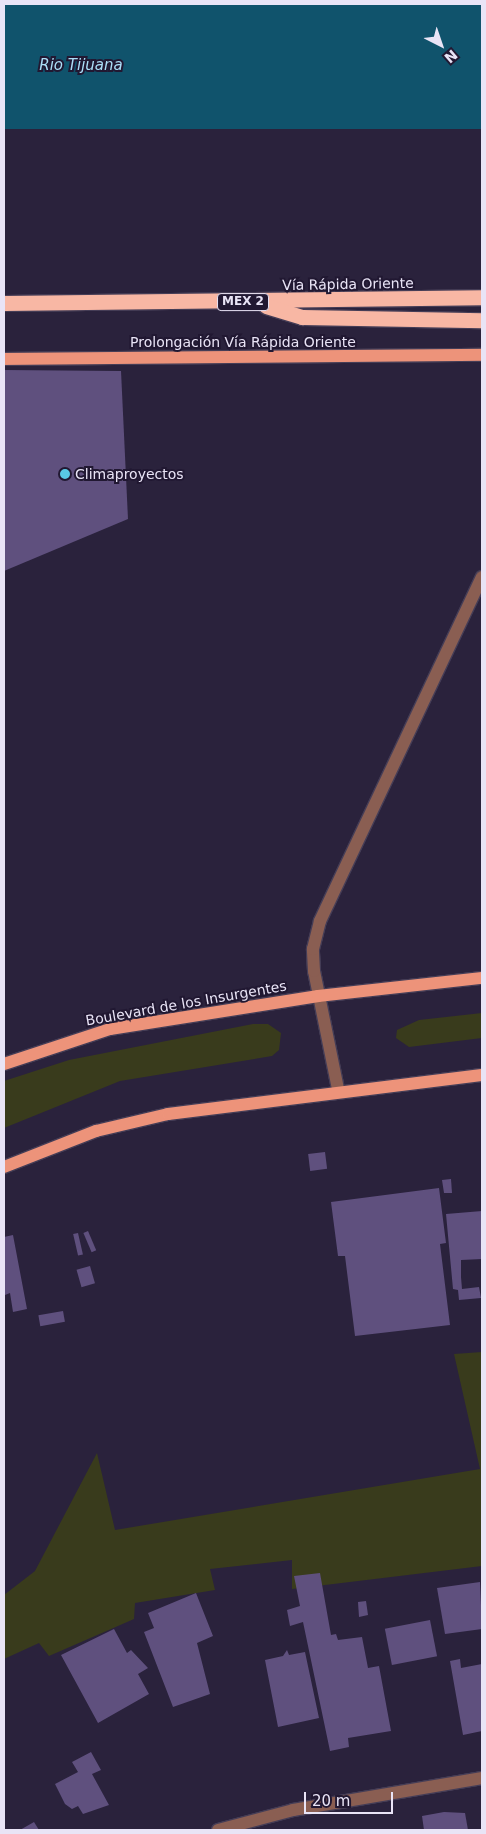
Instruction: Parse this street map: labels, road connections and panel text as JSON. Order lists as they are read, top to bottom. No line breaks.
{"streets":{"highway":["Vía Rápida Oriente","MEX 2"],"main road":["Prolongación Vía Rápida Oriente","Boulevard de los Insurgentes"]},"water":["Rio Tijuana"],"places":["Climaproyectos"],"scale_bar":"20 m","north":"bottom right"}
